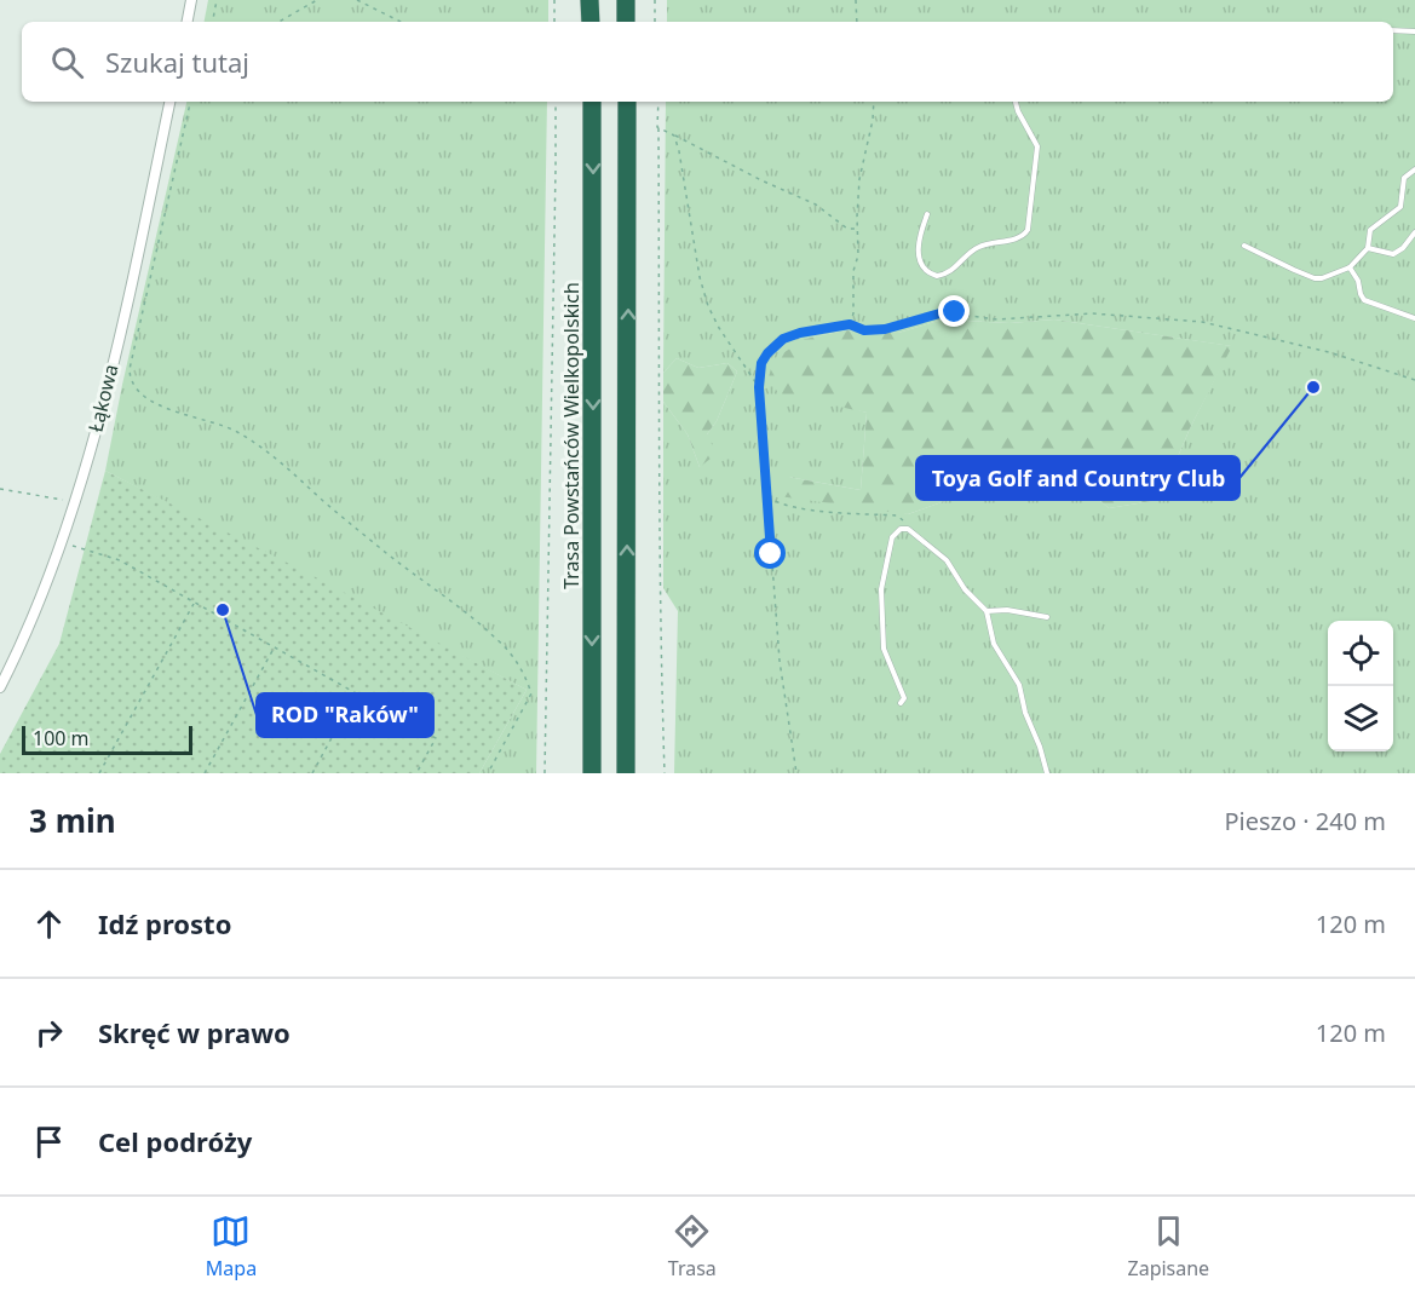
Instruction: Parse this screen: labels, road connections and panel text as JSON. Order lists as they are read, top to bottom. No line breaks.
{"streets":{"highway":["Trasa Powstańców Wielkopolskich"],"street":["Łąkowa"]},"places":["Toya Golf and Country Club","ROD \"Raków\""],"scale_bar":"100 m","page":{"search":"Szukaj tutaj","scale":"100 m","heading":["3 min","Pieszo · 240 m"],"list":[["Idź prosto","120 m"],["Skręć w prawo","120 m"],"Cel podróży"],"nav":["Mapa","Trasa","Zapisane"]}}
